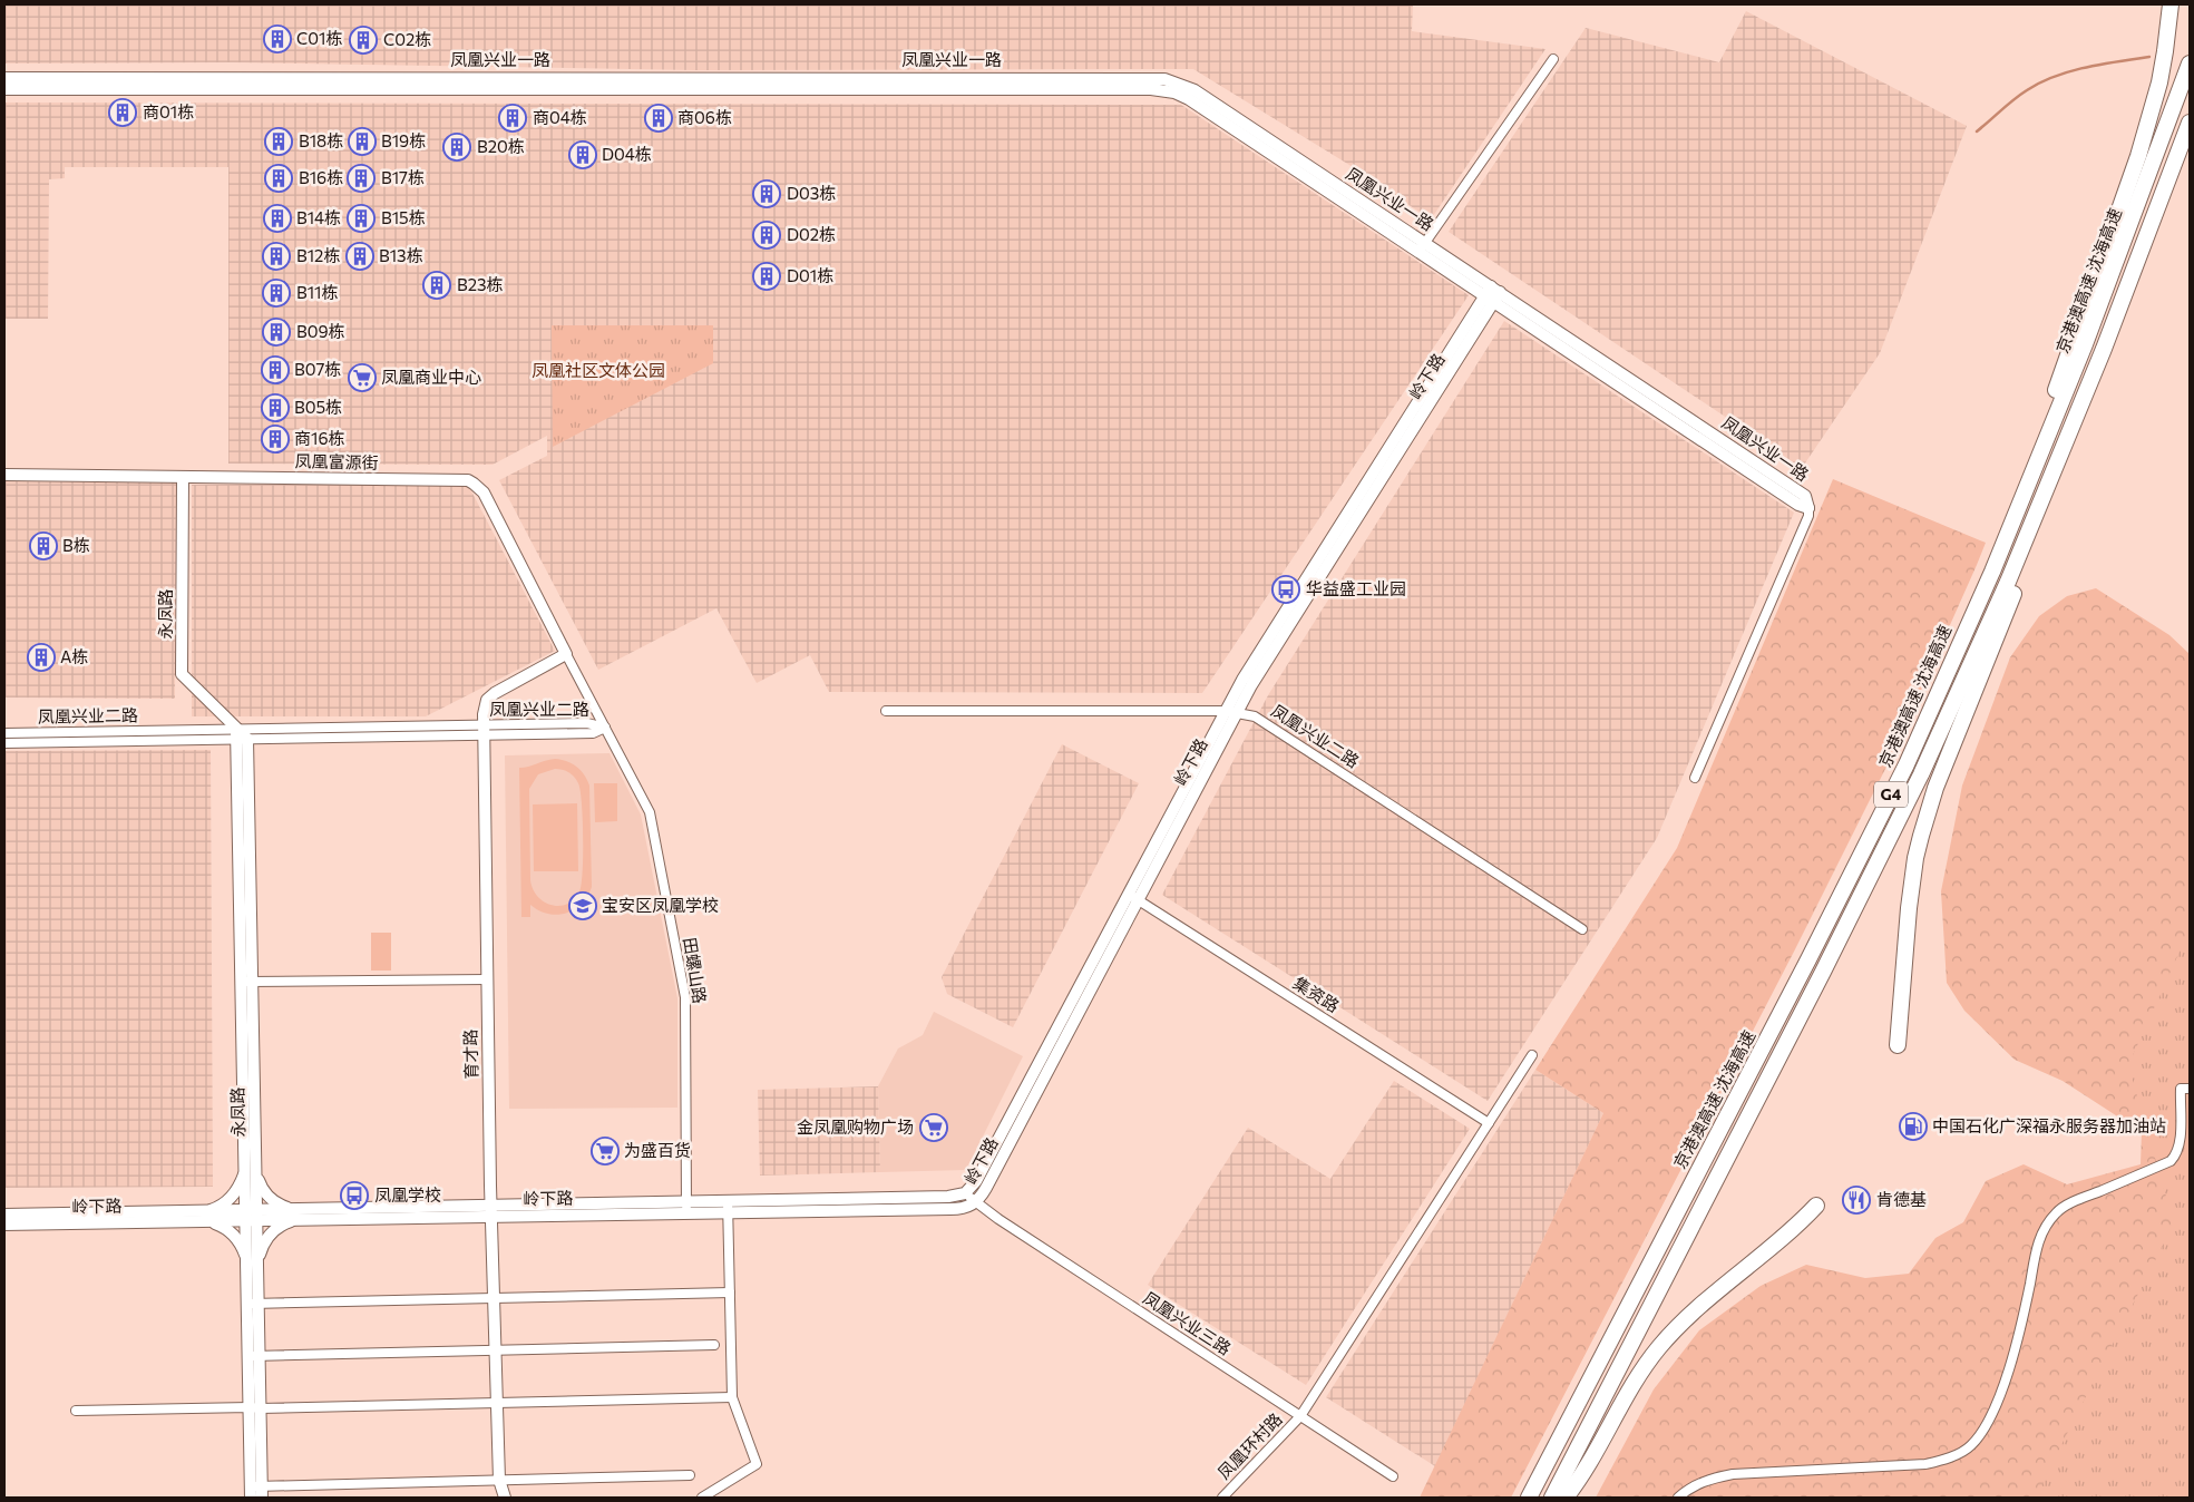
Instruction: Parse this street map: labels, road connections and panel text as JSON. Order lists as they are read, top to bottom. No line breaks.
{"streets":{"highway":["京港澳高速 沈海高速","G4"],"street":["凤凰兴业一路","岭下路","凤凰富源街","永凤路","凤凰兴业二路","田螺山路","集资路","育才路","凤凰兴业三路","凤凰环村路"]},"crossings":[["凤凰兴业一路","岭下路"],["岭下路","永凤路"],["岭下路","凤凰兴业二路"],["岭下路","田螺山路"],["岭下路","集资路"],["岭下路","育才路"],["岭下路","凤凰兴业三路"],["凤凰富源街","永凤路"],["凤凰富源街","田螺山路"],["凤凰富源街","育才路"],["永凤路","凤凰兴业二路"],["凤凰兴业二路","田螺山路"],["凤凰兴业二路","育才路"],["田螺山路","育才路"],["集资路","凤凰环村路"],["凤凰兴业三路","凤凰环村路"]],"parks":["凤凰社区文体公园"],"places":{"building":["C01栋","C02栋","商01栋","商04栋","商06栋","B18栋","B19栋","B20栋","D04栋","B16栋","B17栋","D03栋","B14栋","B15栋","D02栋","B12栋","B13栋","D01栋","B23栋","B11栋","B09栋","B07栋","B05栋","商16栋","B栋","A栋"],"supermarket":["凤凰商业中心","金凤凰购物广场","为盛百货"],"bus stop":["华益盛工业园","凤凰学校"],"school or university":["宝安区凤凰学校"],"fuel station":["中国石化广深福永服务器加油站"],"restaurant":["肯德基"]}}
